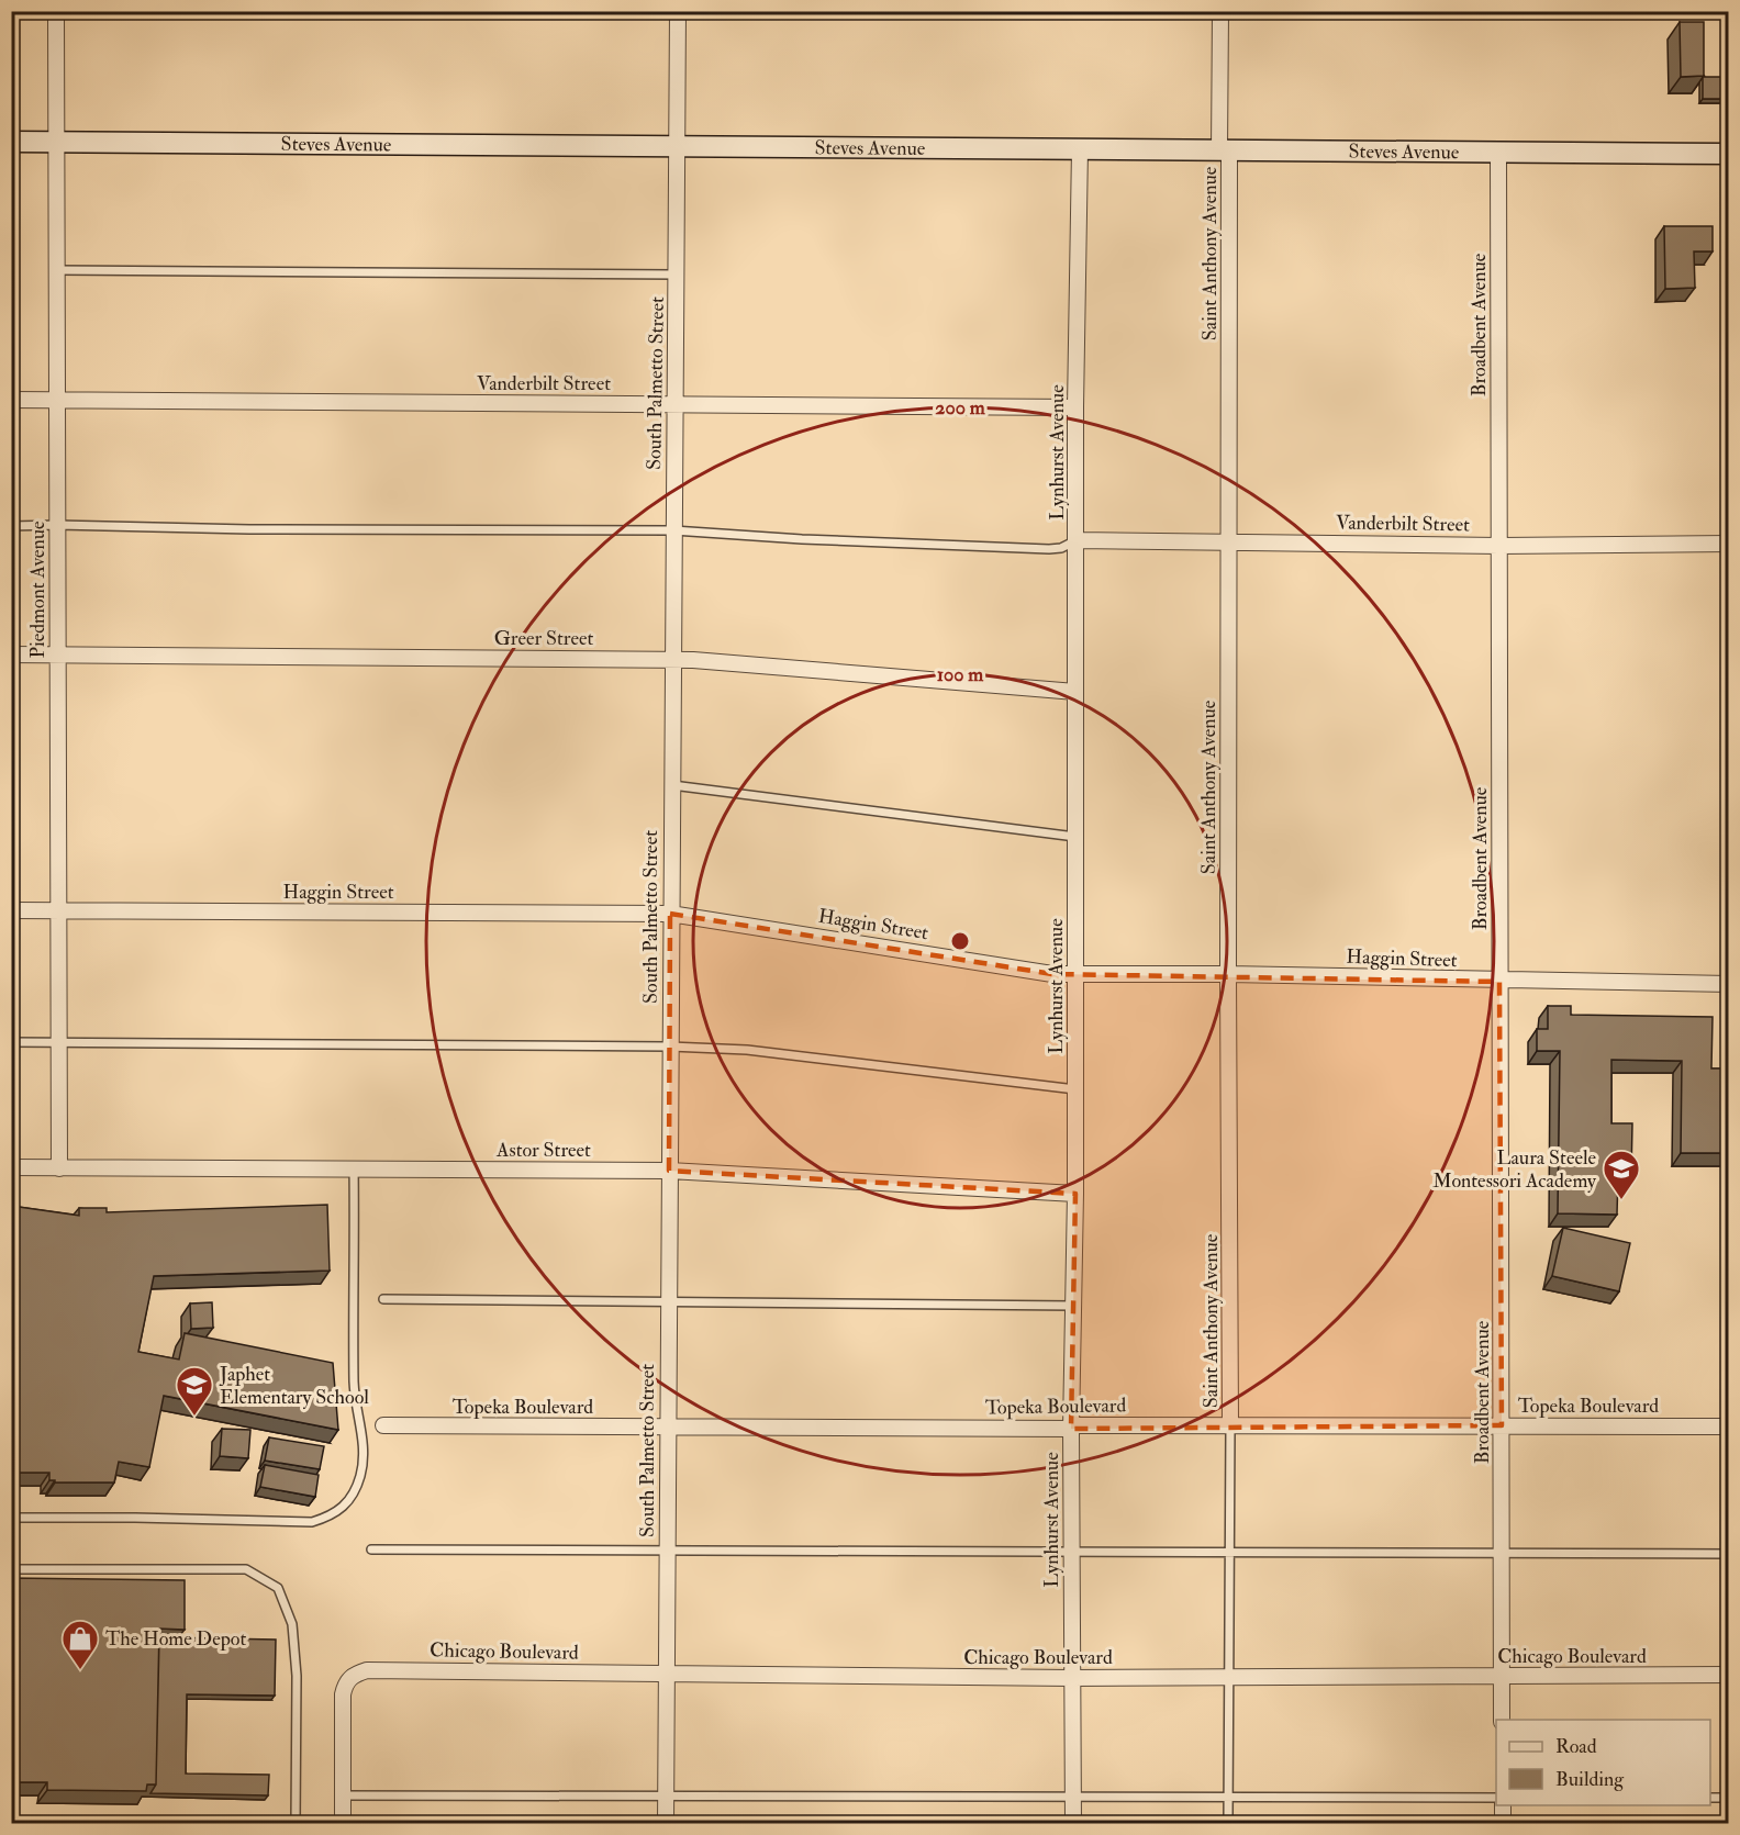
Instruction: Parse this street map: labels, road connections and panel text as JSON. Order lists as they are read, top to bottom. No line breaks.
{"streets":{"street":["Steves Avenue","Saint Anthony Avenue","Broadbent Avenue","Vanderbilt Street","South Palmetto Street","Lynhurst Avenue","Piedmont Avenue","Greer Street","Haggin Street","Astor Street","Topeka Boulevard","Chicago Boulevard"]},"crossings":[["Steves Avenue","Saint Anthony Avenue"],["Steves Avenue","Broadbent Avenue"],["Steves Avenue","South Palmetto Street"],["Steves Avenue","Lynhurst Avenue"],["Steves Avenue","Piedmont Avenue"],["Saint Anthony Avenue","Vanderbilt Street"],["Saint Anthony Avenue","Haggin Street"],["Saint Anthony Avenue","Topeka Boulevard"],["Broadbent Avenue","Vanderbilt Street"],["Broadbent Avenue","Haggin Street"],["Broadbent Avenue","Topeka Boulevard"],["Broadbent Avenue","Chicago Boulevard"],["Vanderbilt Street","South Palmetto Street"],["Vanderbilt Street","Lynhurst Avenue"],["Vanderbilt Street","Piedmont Avenue"],["South Palmetto Street","Greer Street"],["South Palmetto Street","Haggin Street"],["South Palmetto Street","Astor Street"],["South Palmetto Street","Topeka Boulevard"],["South Palmetto Street","Chicago Boulevard"],["Lynhurst Avenue","Greer Street"],["Lynhurst Avenue","Haggin Street"],["Lynhurst Avenue","Astor Street"],["Lynhurst Avenue","Topeka Boulevard"],["Lynhurst Avenue","Chicago Boulevard"],["Piedmont Avenue","Greer Street"],["Piedmont Avenue","Haggin Street"],["Piedmont Avenue","Astor Street"]],"places":{"school or university":["Laura Steele Montessori Academy","Japhet Elementary School"],"shop":["The Home Depot"]},"legend":["Road","Building"],"rings":["200 m","100 m"]}
